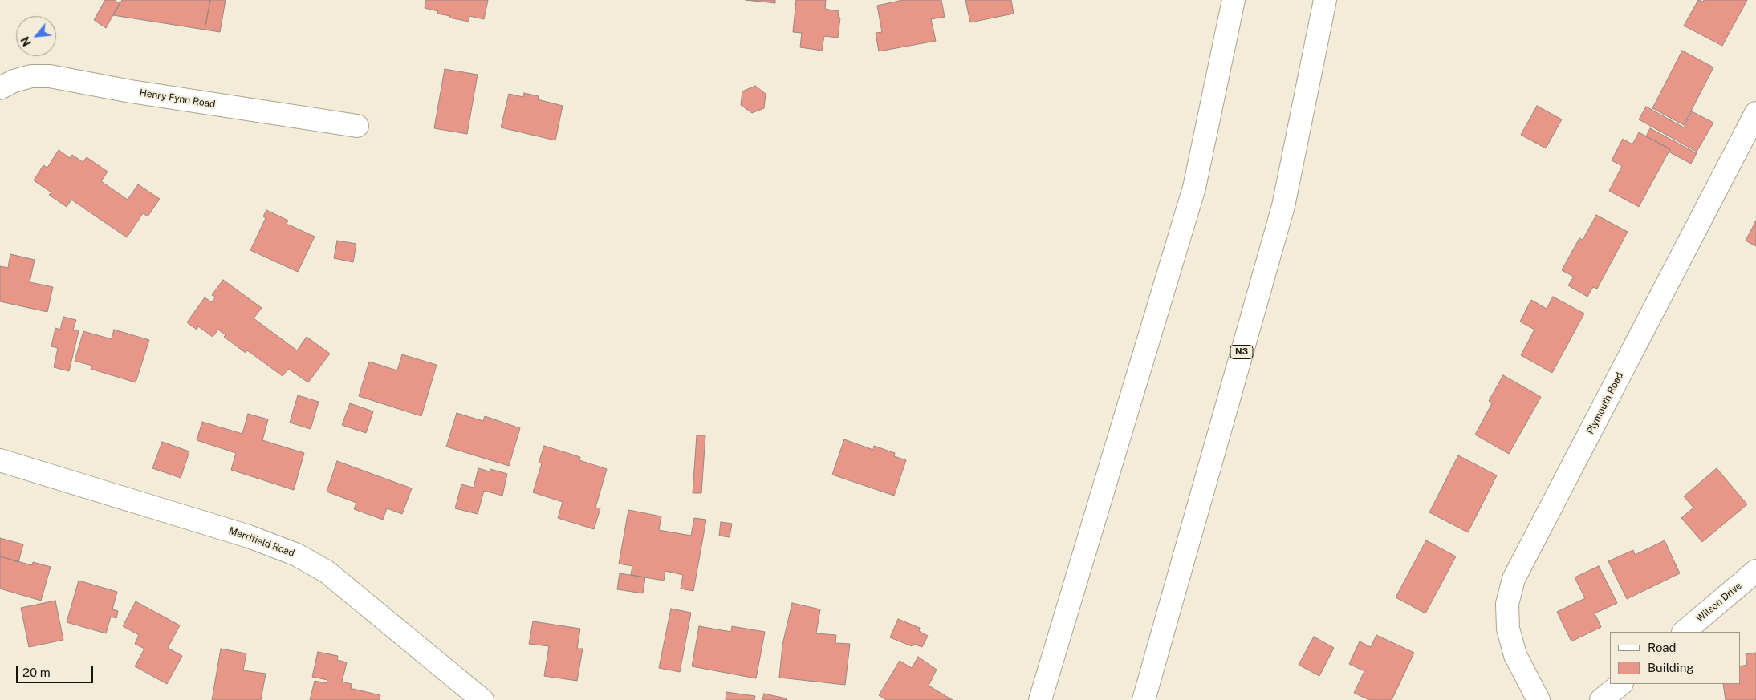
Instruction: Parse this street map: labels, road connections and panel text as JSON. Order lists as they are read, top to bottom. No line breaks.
{"streets":{"main road":["Henry Fynn Road","N3","Plymouth Road","Merrifield Road","Wilson Drive"]},"legend":["Road","Building"],"scale_bar":"20 m","north":"bottom left"}
